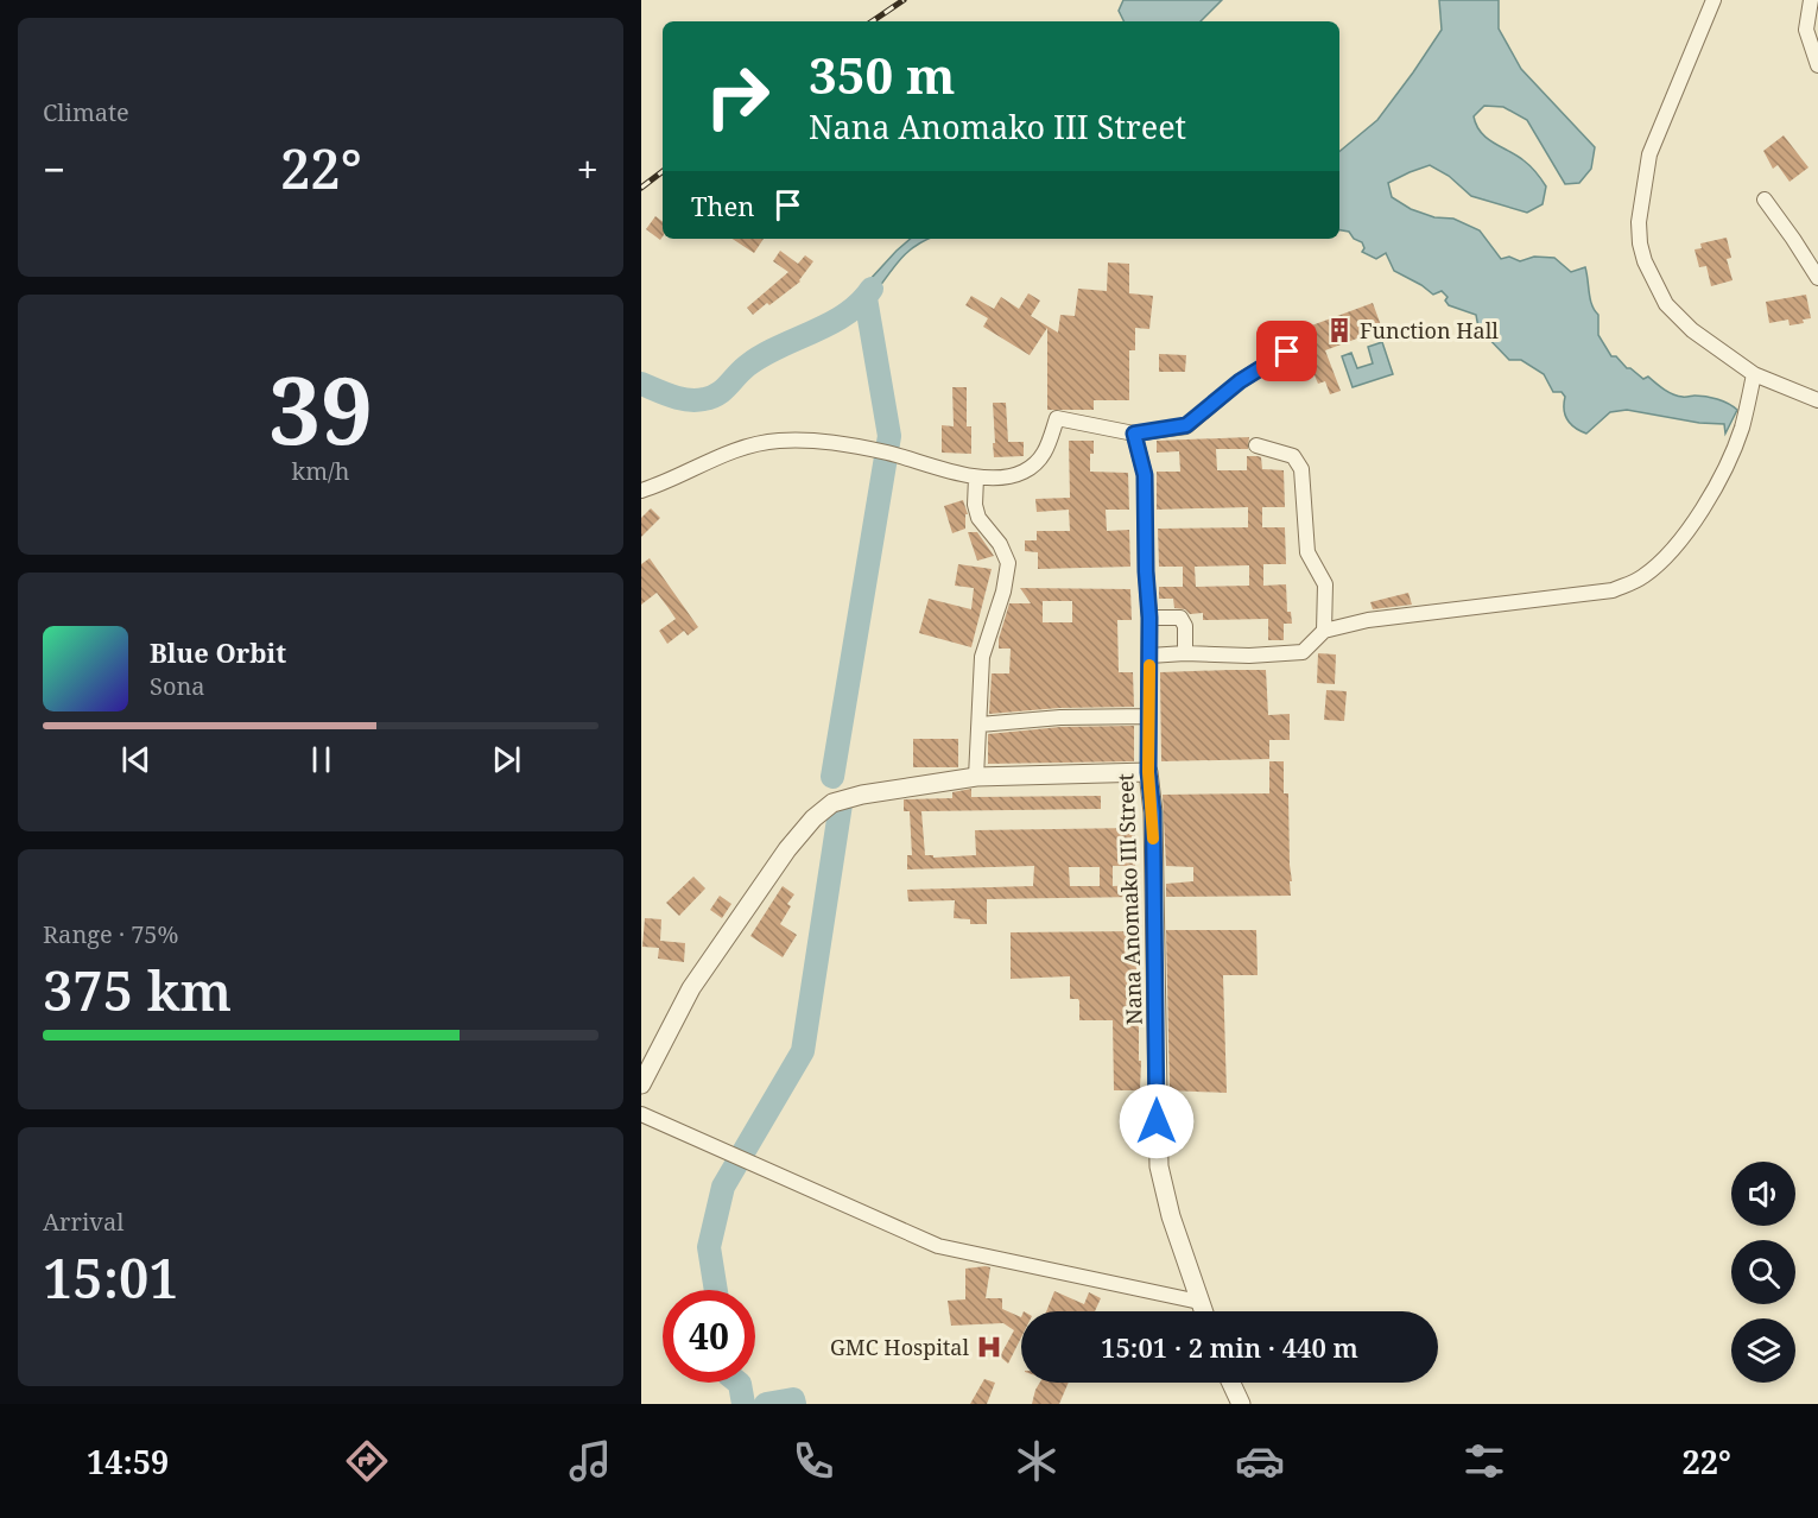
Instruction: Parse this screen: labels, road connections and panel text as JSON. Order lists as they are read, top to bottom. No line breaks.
{"streets":{"street":["Nana Anomako III Street"]},"places":{"building":["Function Hall"],"hospital":["GMC Hospital"]},"page":{"tile":["Climate",["39","km/h"],["Range · 75%","375 km"],["Arrival","15:01"]],"turn":["350 m","Nana Anomako III Street"],"heat":["−","22°","+"],"then":"Then","song":["Blue Orbit","Sona"],"limit":"40","trip":"15:01 · 2 min · 440 m","tabs":["14:59","22°"]}}
